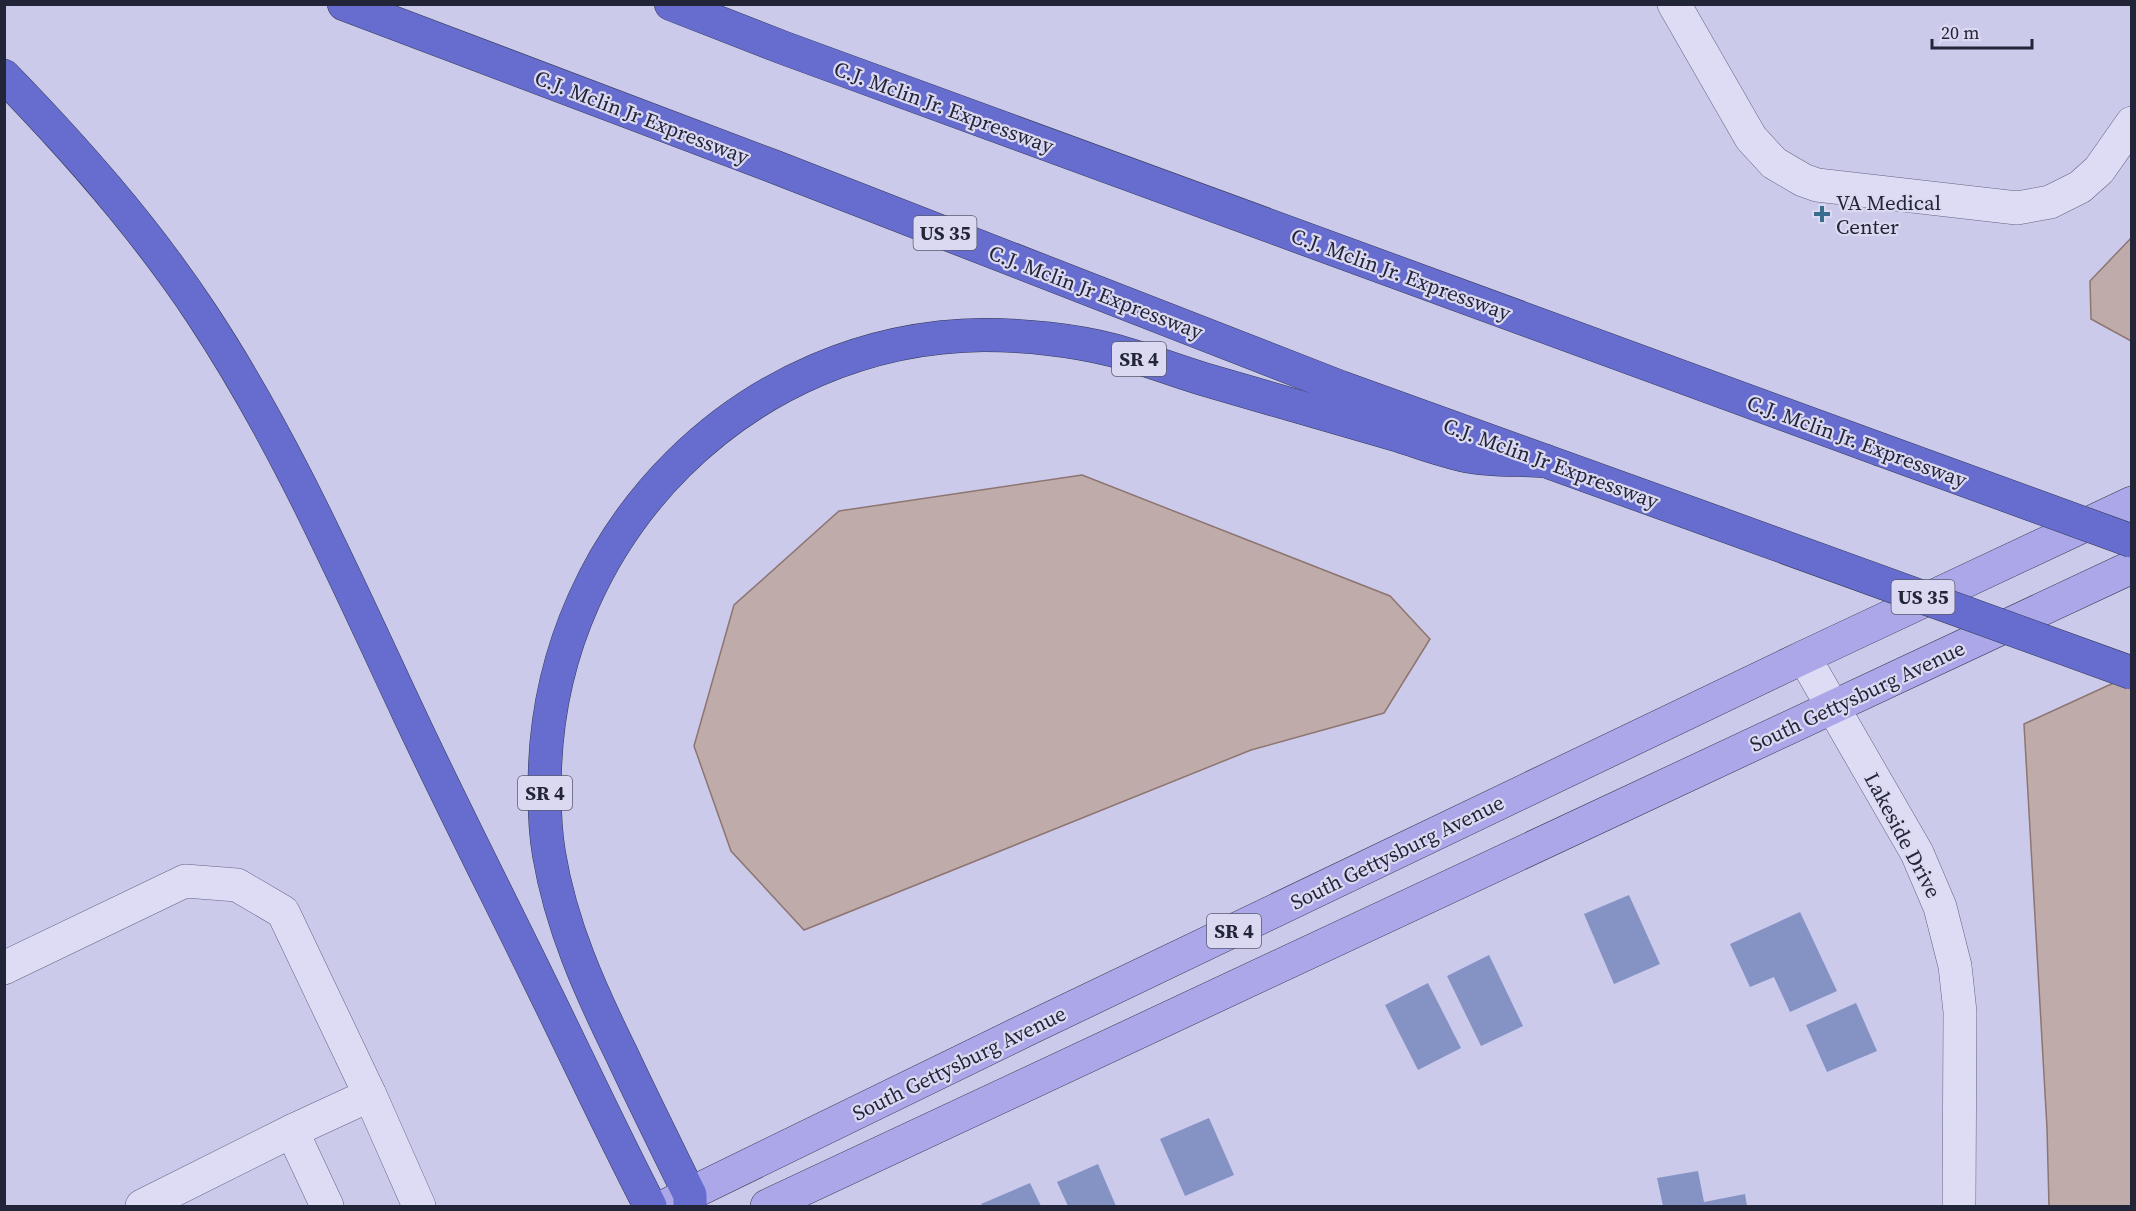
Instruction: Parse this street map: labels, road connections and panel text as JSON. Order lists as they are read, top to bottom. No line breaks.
{"streets":{"highway":["C.J. Mclin Jr. Expressway","C.J. Mclin Jr Expressway","US 35","SR 4"],"main road":["South Gettysburg Avenue"],"street":["Lakeside Drive"]},"crossings":[["C.J. Mclin Jr Expressway","SR 4"],["SR 4","South Gettysburg Avenue"],["South Gettysburg Avenue","Lakeside Drive"]],"places":{"health":["VA Medical Center"]},"scale_bar":"20 m"}
